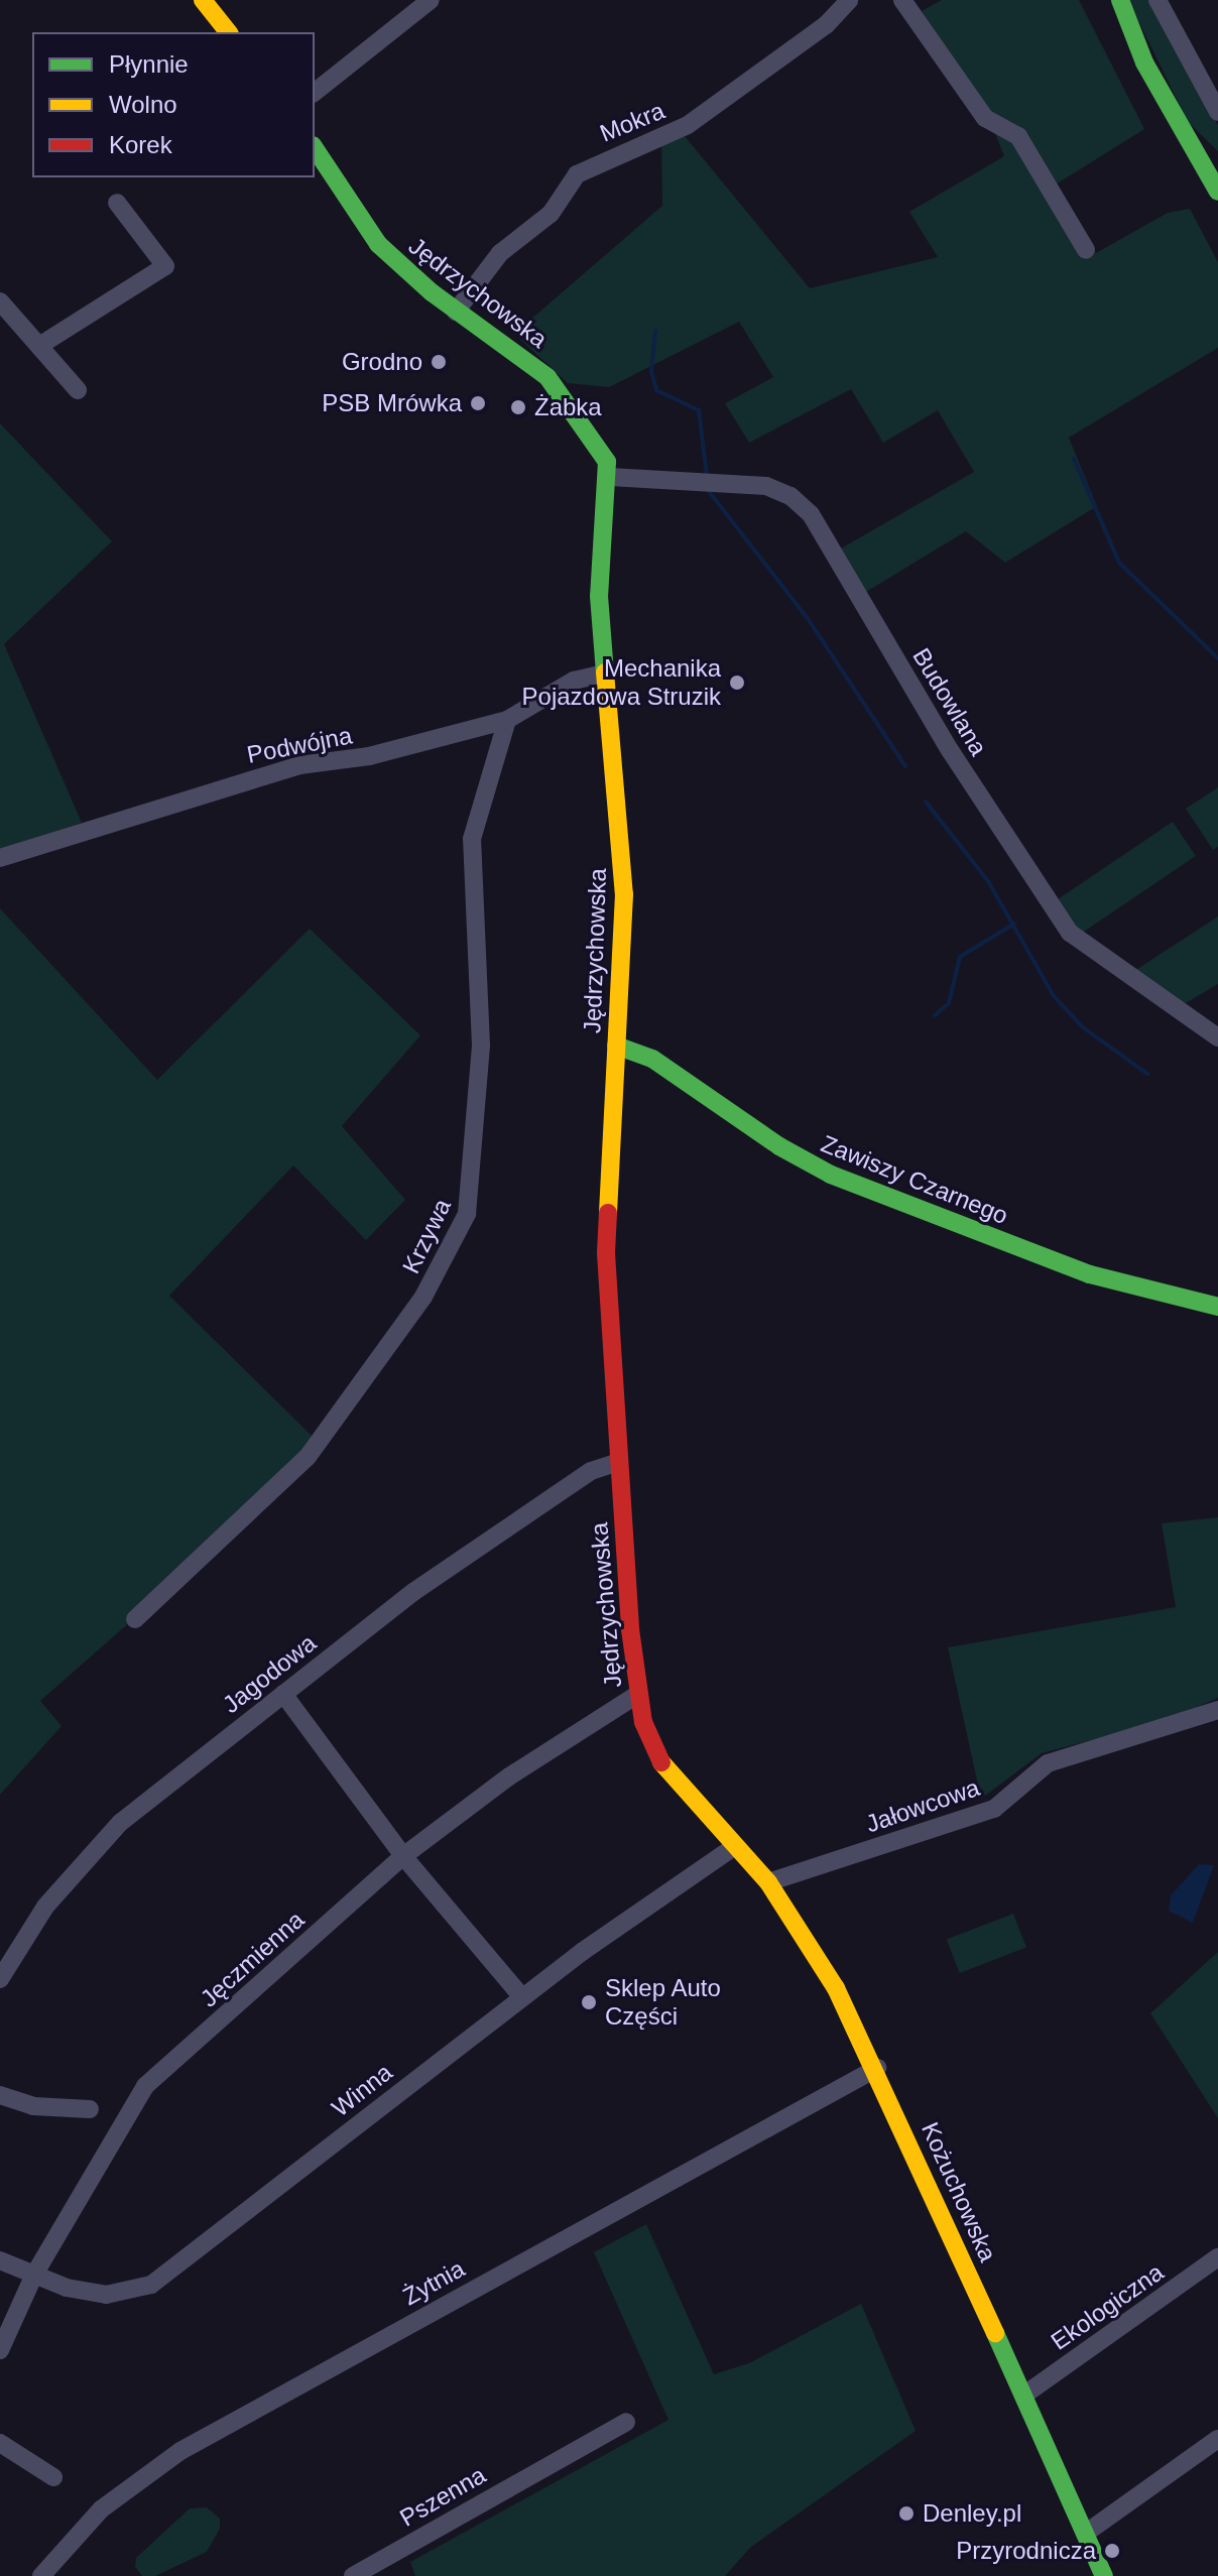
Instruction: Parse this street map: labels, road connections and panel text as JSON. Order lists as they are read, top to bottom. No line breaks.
{"streets":{"main road":["Jędrzychowska","Zawiszy Czarnego","Kożuchowska"],"street":["Mokra","Budowlana","Podwójna","Krzywa","Jagodowa","Jałowcowa","Jęczmienna","Winna","Żytnia","Ekologiczna","Pszenna"]},"crossings":[["Mokra","Jędrzychowska"],["Jędrzychowska","Budowlana"],["Jędrzychowska","Podwójna"],["Jędrzychowska","Zawiszy Czarnego"],["Jędrzychowska","Jagodowa"],["Jędrzychowska","Jęczmienna"],["Jędrzychowska","Winna"],["Jędrzychowska","Kożuchowska"],["Podwójna","Krzywa"],["Jałowcowa","Kożuchowska"],["Jęczmienna","Winna"],["Winna","Kożuchowska"],["Kożuchowska","Żytnia"],["Kożuchowska","Ekologiczna"]],"places":["Grodno","PSB Mrówka","Żabka","Mechanika Pojazdowa Struzik","Sklep Auto Części","Denley.pl","Przyrodnicza"],"legend":["Płynnie","Wolno","Korek"]}
